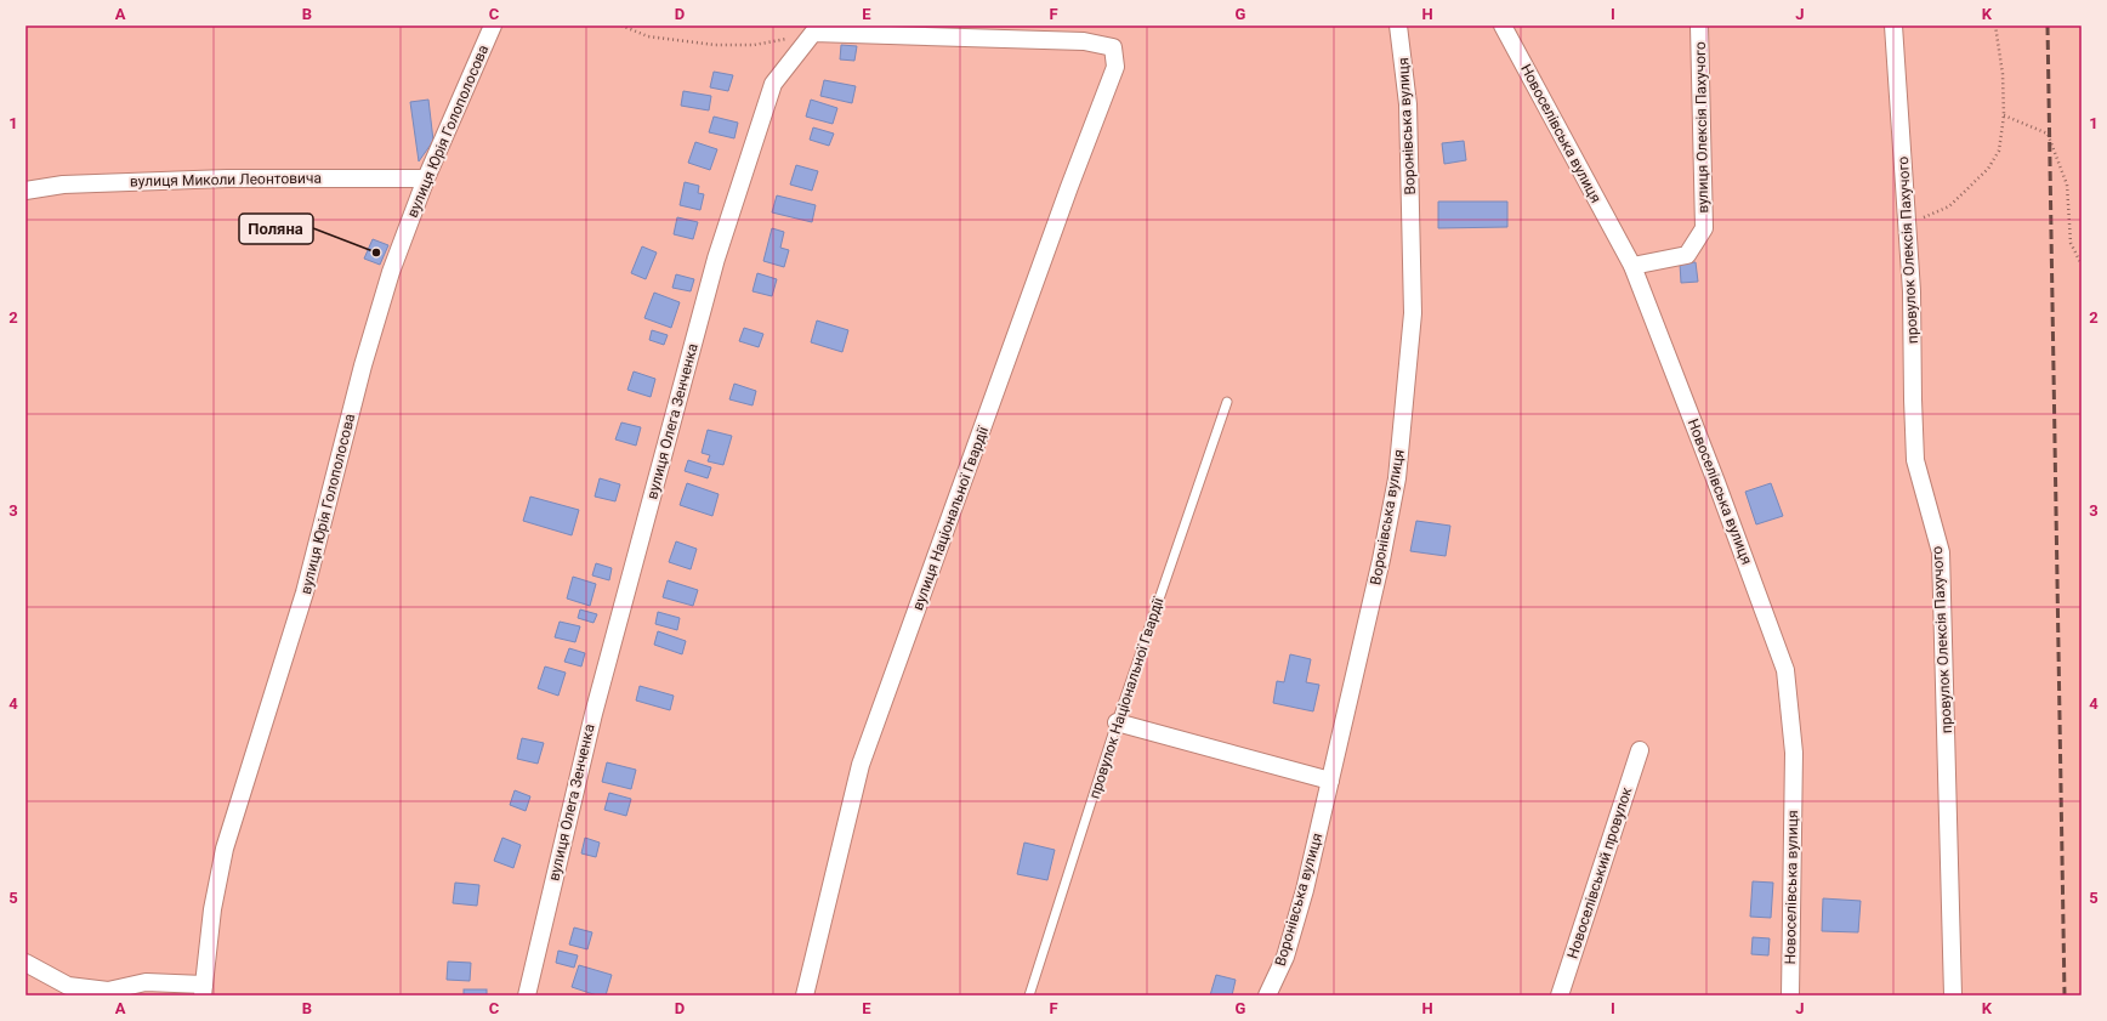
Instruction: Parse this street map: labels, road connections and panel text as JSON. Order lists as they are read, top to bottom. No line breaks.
{"streets":{"street":["Воронівська вулиця","вулиця Олексія Пахучого","вулиця Юрія Голополосова","Новоселівська вулиця","вулиця Миколи Леонтовича","провулок Олексія Пахучого","вулиця Олега Зенченка","вулиця Національної Гвардії","Новоселівський провулок"],"lane":["провулок Національної Гвардії"]},"crossings":[["вулиця Олексія Пахучого","Новоселівська вулиця"],["вулиця Юрія Голополосова","вулиця Миколи Леонтовича"]],"places":["Поляна"],"grid":{"columns":["A","B","C","D","E","F","G","H","I","J","K"],"rows":["1","2","3","4","5"]}}
